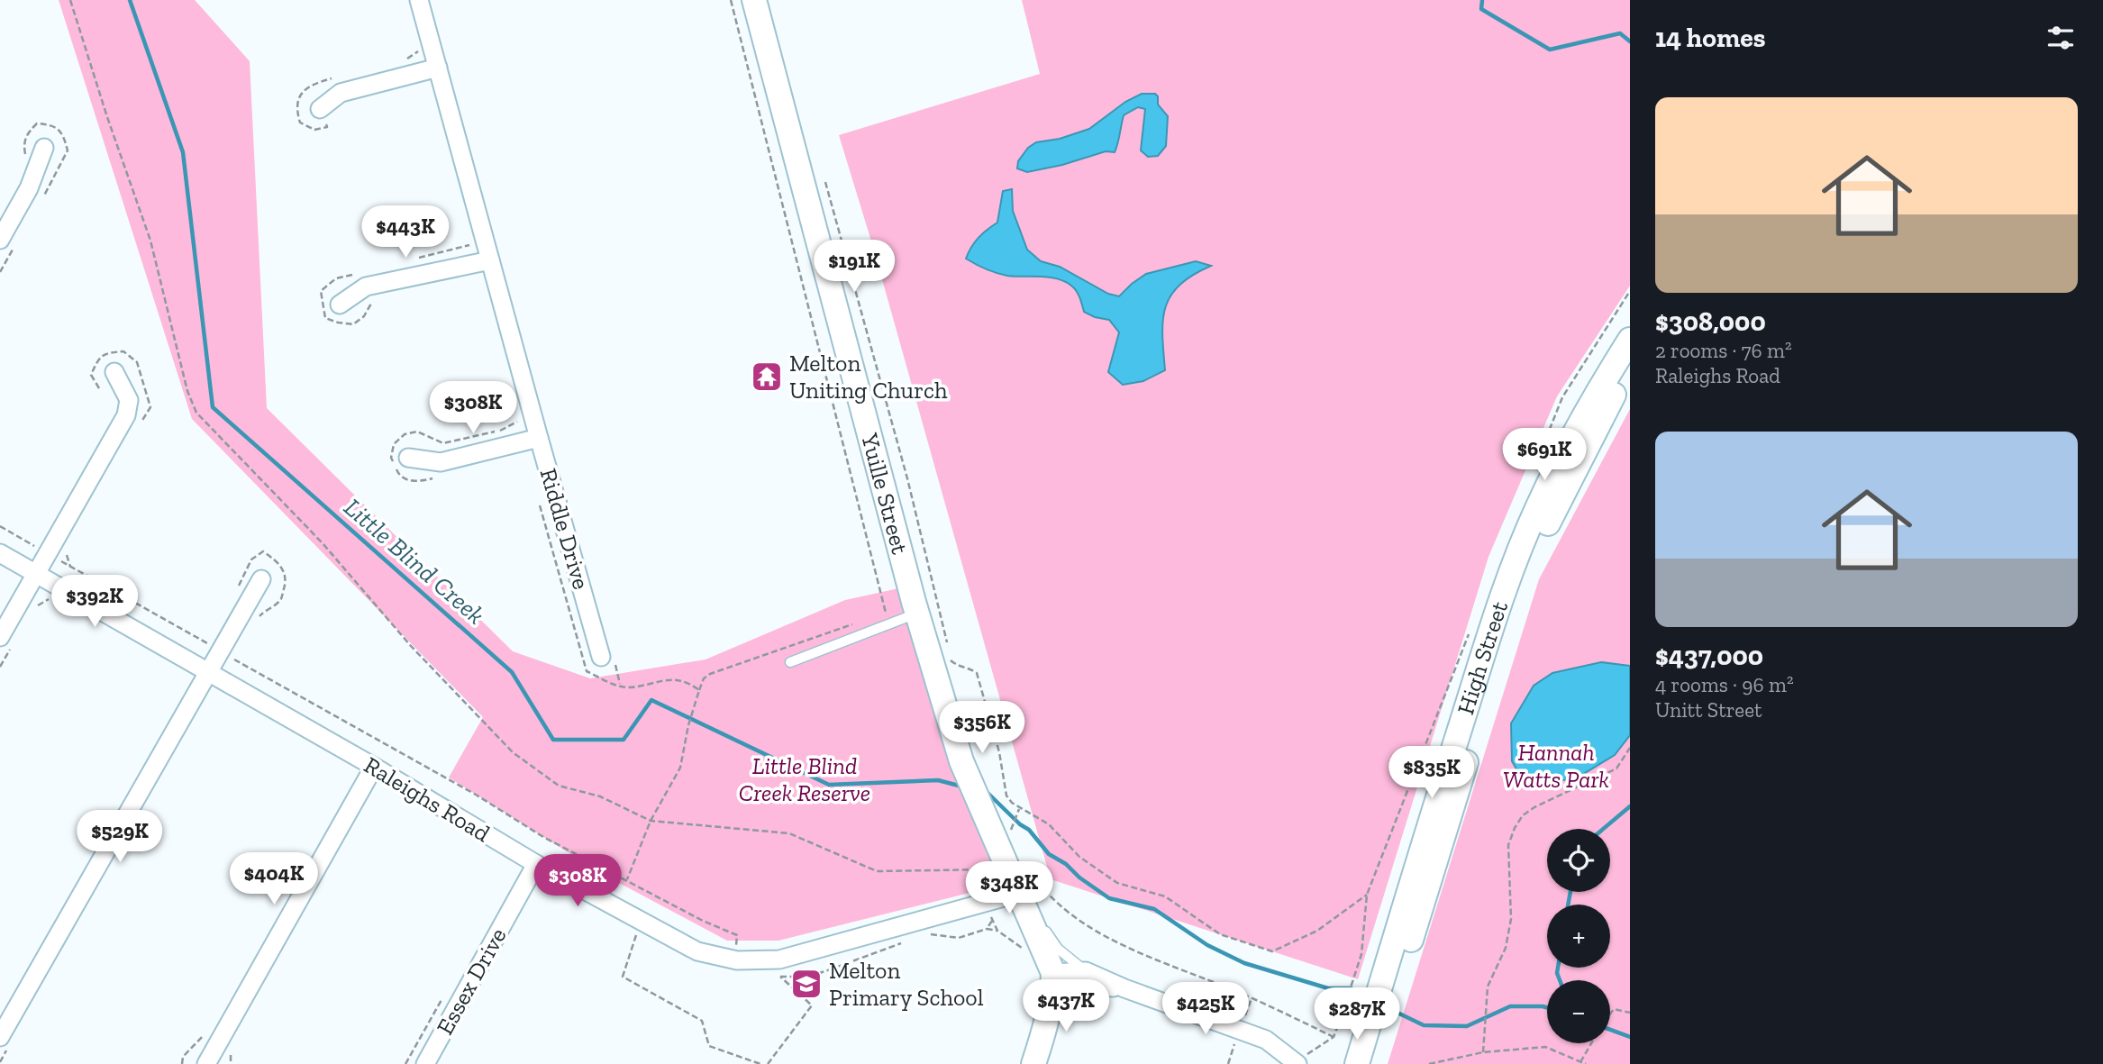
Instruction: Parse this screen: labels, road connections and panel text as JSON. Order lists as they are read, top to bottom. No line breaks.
{"streets":{"main road":["Yuille Street","High Street"],"street":["Riddle Drive","Raleighs Road","Essex Drive"]},"crossings":[["Yuille Street","Raleighs Road"],["Raleighs Road","Essex Drive"]],"water":["Little Blind Creek"],"parks":["Hannah Watts Park","Little Blind Creek Reserve"],"places":{"temple":["Melton Uniting Church"],"school or university":["Melton Primary School"]},"page":{"heading":"14 homes","list":[{"name":"$308,000","note":"2 rooms · 76 m² · Raleighs Road"},{"name":"$437,000","note":"4 rooms · 96 m² · Unitt Street"}],"price":["$443K","$191K","$308K","$691K","$392K","$356K","$835K","$529K","$404K","$308K","$348K","$437K","$425K","$287K"],"map_buttons":["+","−"]}}
